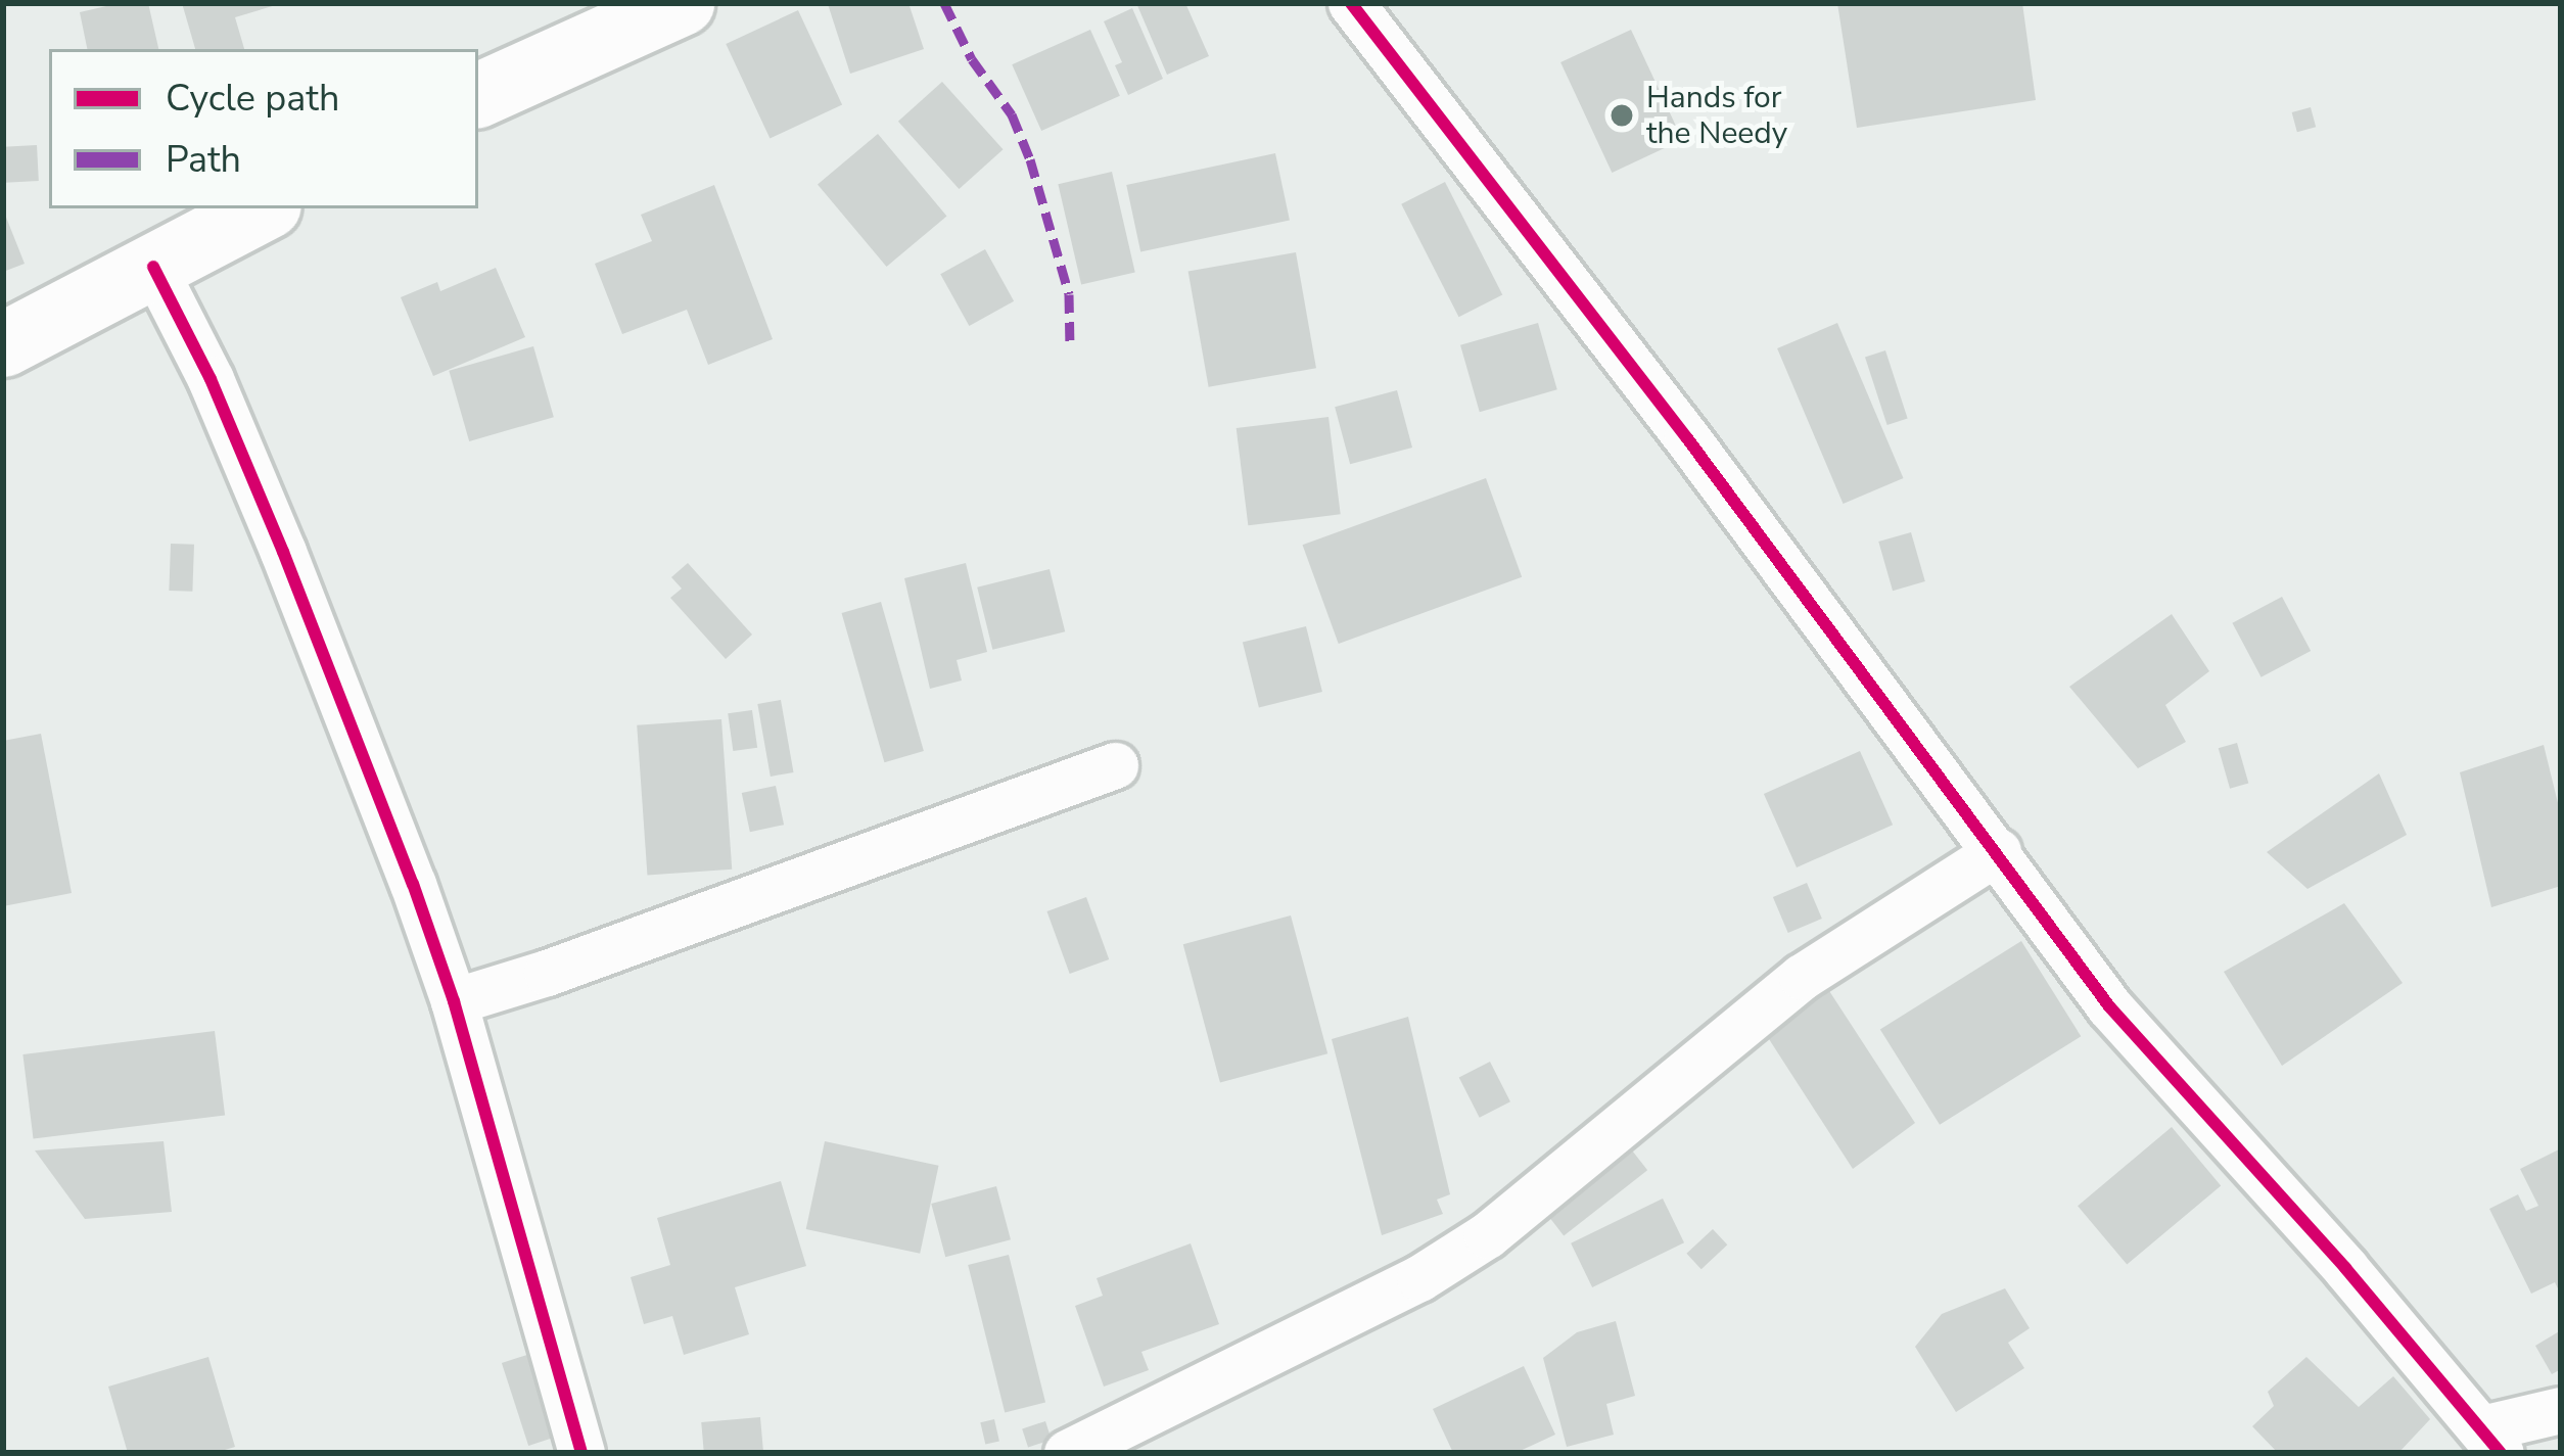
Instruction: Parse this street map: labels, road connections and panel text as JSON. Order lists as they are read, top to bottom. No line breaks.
{"places":["Hands for the Needy"],"legend":["Cycle path","Path"]}
